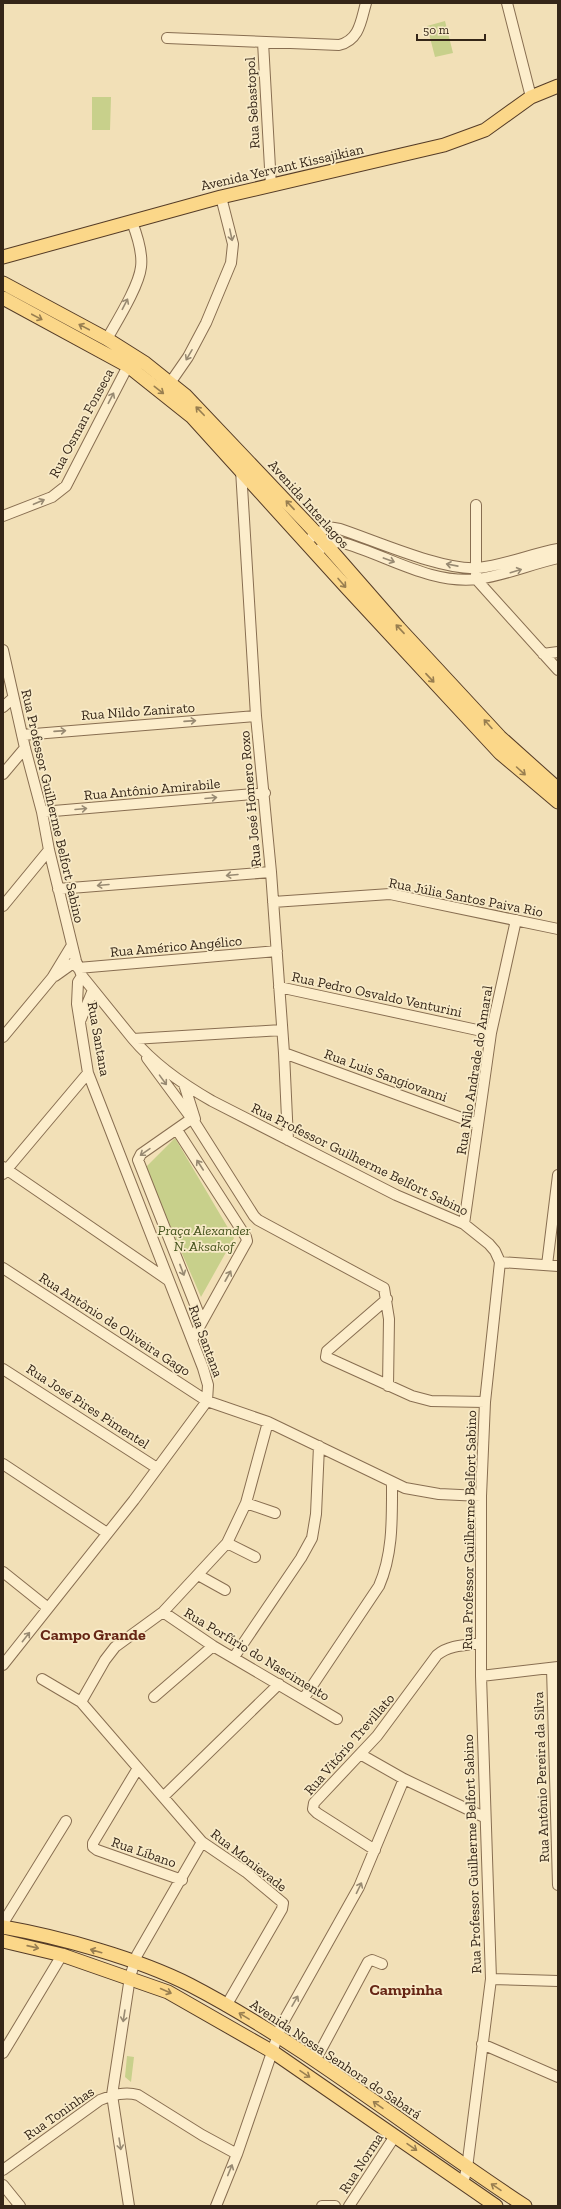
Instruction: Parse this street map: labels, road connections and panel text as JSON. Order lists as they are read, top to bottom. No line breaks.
{"streets":{"main road":["Avenida Yervant Kissajikian","Avenida Interlagos","Avenida Nossa Senhora do Sabará"],"street":["Rua Sebastopol","Rua Osman Fonseca","Rua Nildo Zanirato","Rua Antônio Amirabile","Rua José Homero Roxo","Rua Professor Guilherme Belfort Sabino","Rua Júlia Santos Paiva Rio","Rua Américo Angélico","Rua Pedro Osvaldo Venturini","Rua Santana","Rua Nilo Andrade do Amaral","Rua Luis Sangiovanni","Rua Antônio de Oliveira Gago","Rua José Pires Pimentel","Rua Porfírio do Nascimento","Rua Vitório Trevillato","Rua Antônio Pereira da Silva","Rua Líbano","Rua Monievade","Rua Toninhas","Rua Norma"]},"crossings":[["Rua Sebastopol","Avenida Yervant Kissajikian"],["Rua Osman Fonseca","Avenida Interlagos"],["Avenida Interlagos","Rua José Homero Roxo"],["Rua Nildo Zanirato","Rua José Homero Roxo"],["Rua Nildo Zanirato","Rua Professor Guilherme Belfort Sabino"],["Rua Antônio Amirabile","Rua José Homero Roxo"],["Rua Antônio Amirabile","Rua Professor Guilherme Belfort Sabino"],["Rua José Homero Roxo","Rua Professor Guilherme Belfort Sabino"],["Rua José Homero Roxo","Rua Júlia Santos Paiva Rio"],["Rua José Homero Roxo","Rua Américo Angélico"],["Rua José Homero Roxo","Rua Pedro Osvaldo Venturini"],["Rua José Homero Roxo","Rua Luis Sangiovanni"],["Rua Professor Guilherme Belfort Sabino","Rua Américo Angélico"],["Rua Professor Guilherme Belfort Sabino","Rua Santana"],["Rua Professor Guilherme Belfort Sabino","Rua Nilo Andrade do Amaral"],["Rua Professor Guilherme Belfort Sabino","Rua Antônio de Oliveira Gago"],["Rua Professor Guilherme Belfort Sabino","Rua Vitório Trevillato"],["Rua Professor Guilherme Belfort Sabino","Avenida Nossa Senhora do Sabará"],["Rua Júlia Santos Paiva Rio","Rua Nilo Andrade do Amaral"],["Rua Américo Angélico","Rua Santana"],["Rua Pedro Osvaldo Venturini","Rua Nilo Andrade do Amaral"],["Rua Santana","Rua Antônio de Oliveira Gago"],["Rua Nilo Andrade do Amaral","Rua Luis Sangiovanni"],["Rua Líbano","Rua Monievade"],["Rua Monievade","Avenida Nossa Senhora do Sabará"],["Avenida Nossa Senhora do Sabará","Rua Norma"]],"one_way":["Rua Osman Fonseca","Rua Nildo Zanirato"],"districts":["Campo Grande","Campinha"],"parks":["Praça Alexander N. Aksakof"],"scale_bar":"50 m"}
